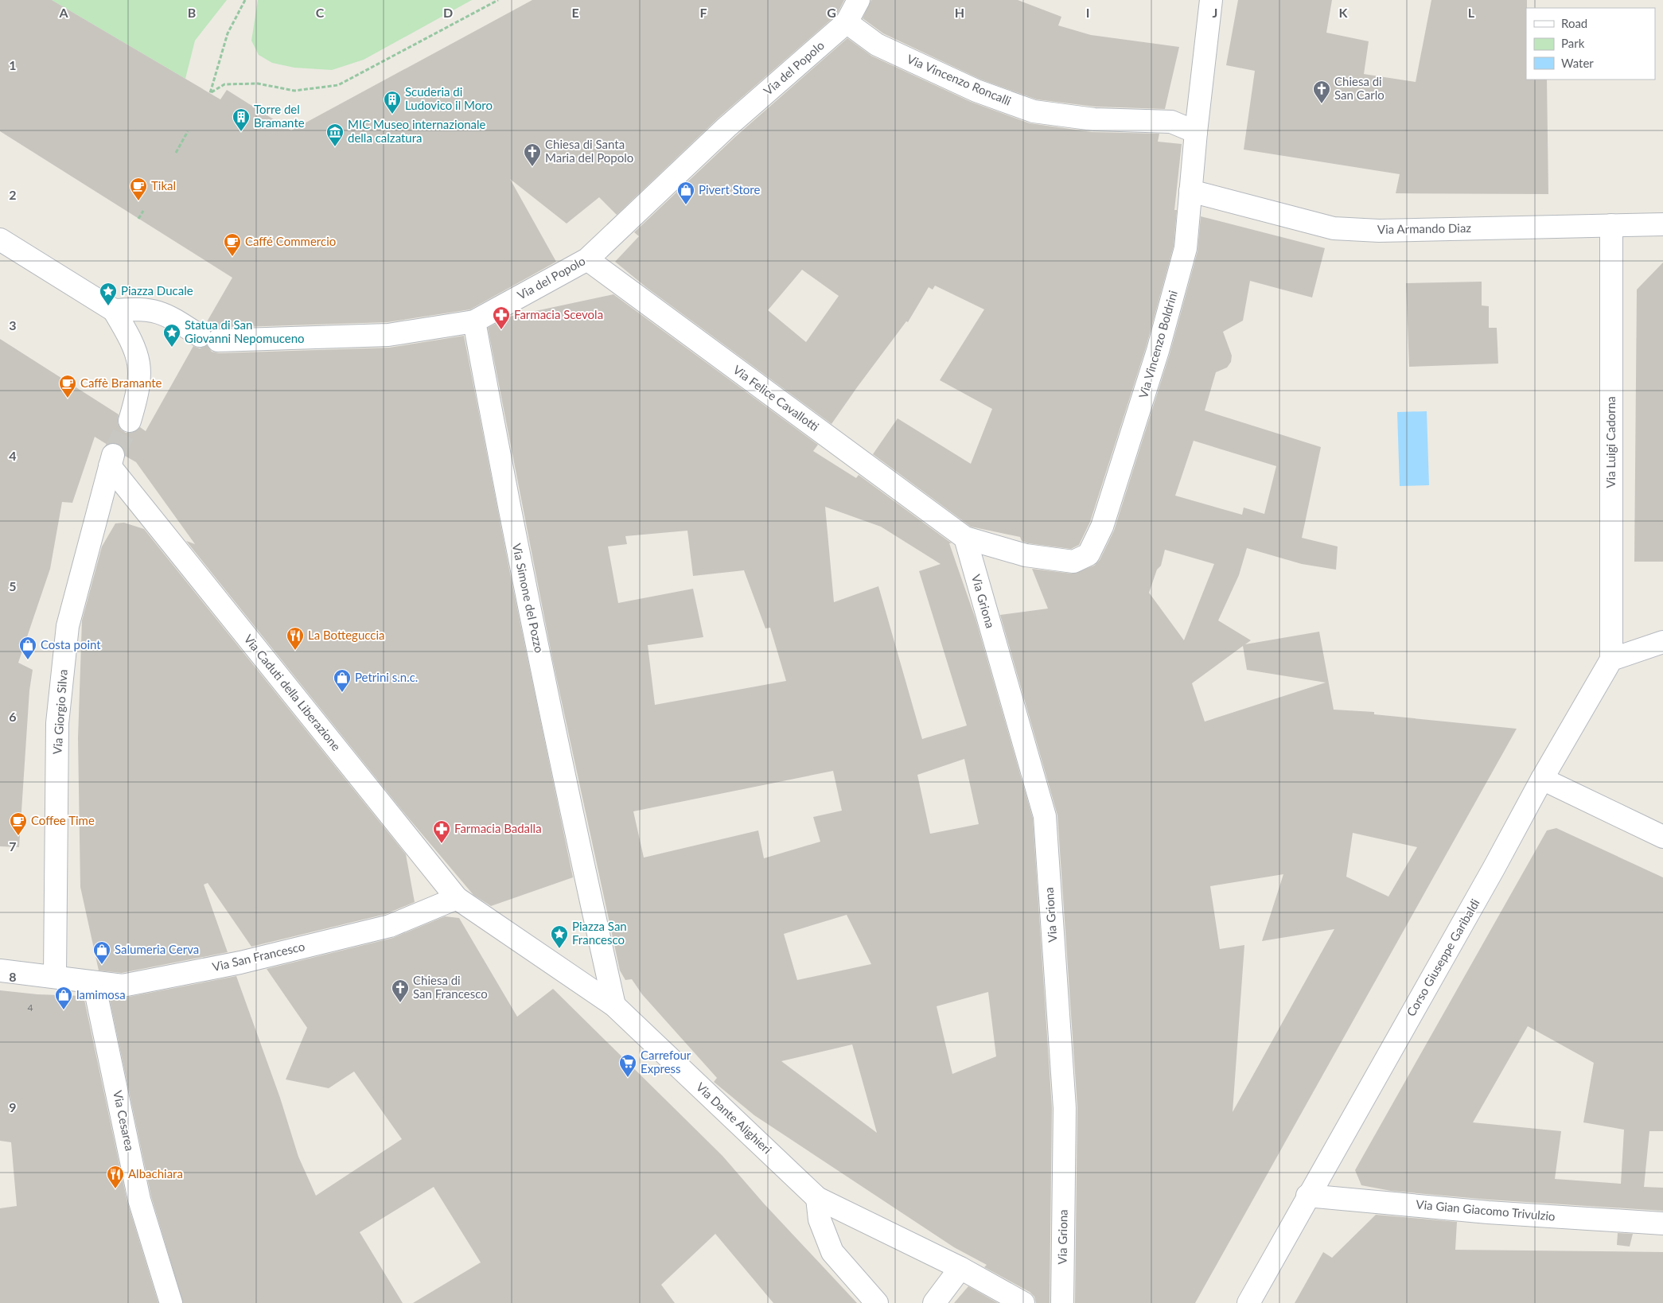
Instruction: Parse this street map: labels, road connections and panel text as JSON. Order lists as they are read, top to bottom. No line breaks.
{"streets":{"street":["Via del Popolo","Via Vincenzo Roncalli","Via Armando Diaz","Via Vincenzo Boldrini","Via Felice Cavallotti","Via Luigi Cadorna","Via Simone del Pozzo","Via Griona","Via Caduti della Liberazione","Via Giorgio Silva","Via San Francesco","Corso Giuseppe Garibaldi","Via Dante Alighieri","Via Cesarea","Via Gian Giacomo Trivulzio"]},"crossings":[["Via del Popolo","Via Vincenzo Roncalli"],["Via del Popolo","Via Felice Cavallotti"],["Via del Popolo","Via Simone del Pozzo"],["Via Vincenzo Roncalli","Via Vincenzo Boldrini"],["Via Armando Diaz","Via Vincenzo Boldrini"],["Via Armando Diaz","Via Luigi Cadorna"],["Via Vincenzo Boldrini","Via Felice Cavallotti"],["Via Vincenzo Boldrini","Via Griona"],["Via Felice Cavallotti","Via Griona"],["Via Luigi Cadorna","Corso Giuseppe Garibaldi"],["Via Simone del Pozzo","Via Caduti della Liberazione"],["Via Simone del Pozzo","Via Dante Alighieri"],["Via Caduti della Liberazione","Via Giorgio Silva"],["Via Caduti della Liberazione","Via San Francesco"],["Via Caduti della Liberazione","Via Dante Alighieri"],["Via Giorgio Silva","Via San Francesco"],["Via San Francesco","Via Cesarea"],["Corso Giuseppe Garibaldi","Via Gian Giacomo Trivulzio"]],"places":{"church":["Chiesa di San Carlo","Chiesa di Santa Maria del Popolo","Chiesa di San Francesco"],"building":["Scuderia di Ludovico il Moro","Torre del Bramante"],"museum":["MIC Museo internazionale della calzatura"],"cafe":["Tikal","Caffé Commercio","Caffè Bramante","Coffee Time"],"shop":["Pivert Store","Costa point","Petrini s.n.c.","Salumeria Cerva","lamimosa"],"place":["Piazza Ducale","Statua di San Giovanni Nepomuceno","Piazza San Francesco"],"pharmacy":["Farmacia Scevola","Farmacia Badalla"],"restaurant":["La Botteguccia","Albachiara"],"supermarket":["Carrefour Express"]},"house_numbers":["4"],"legend":["Road","Park","Water"],"grid":{"columns":["A","B","C","D","E","F","G","H","I","J","K","L"],"rows":["1","2","3","4","5","6","7","8","9"]}}
